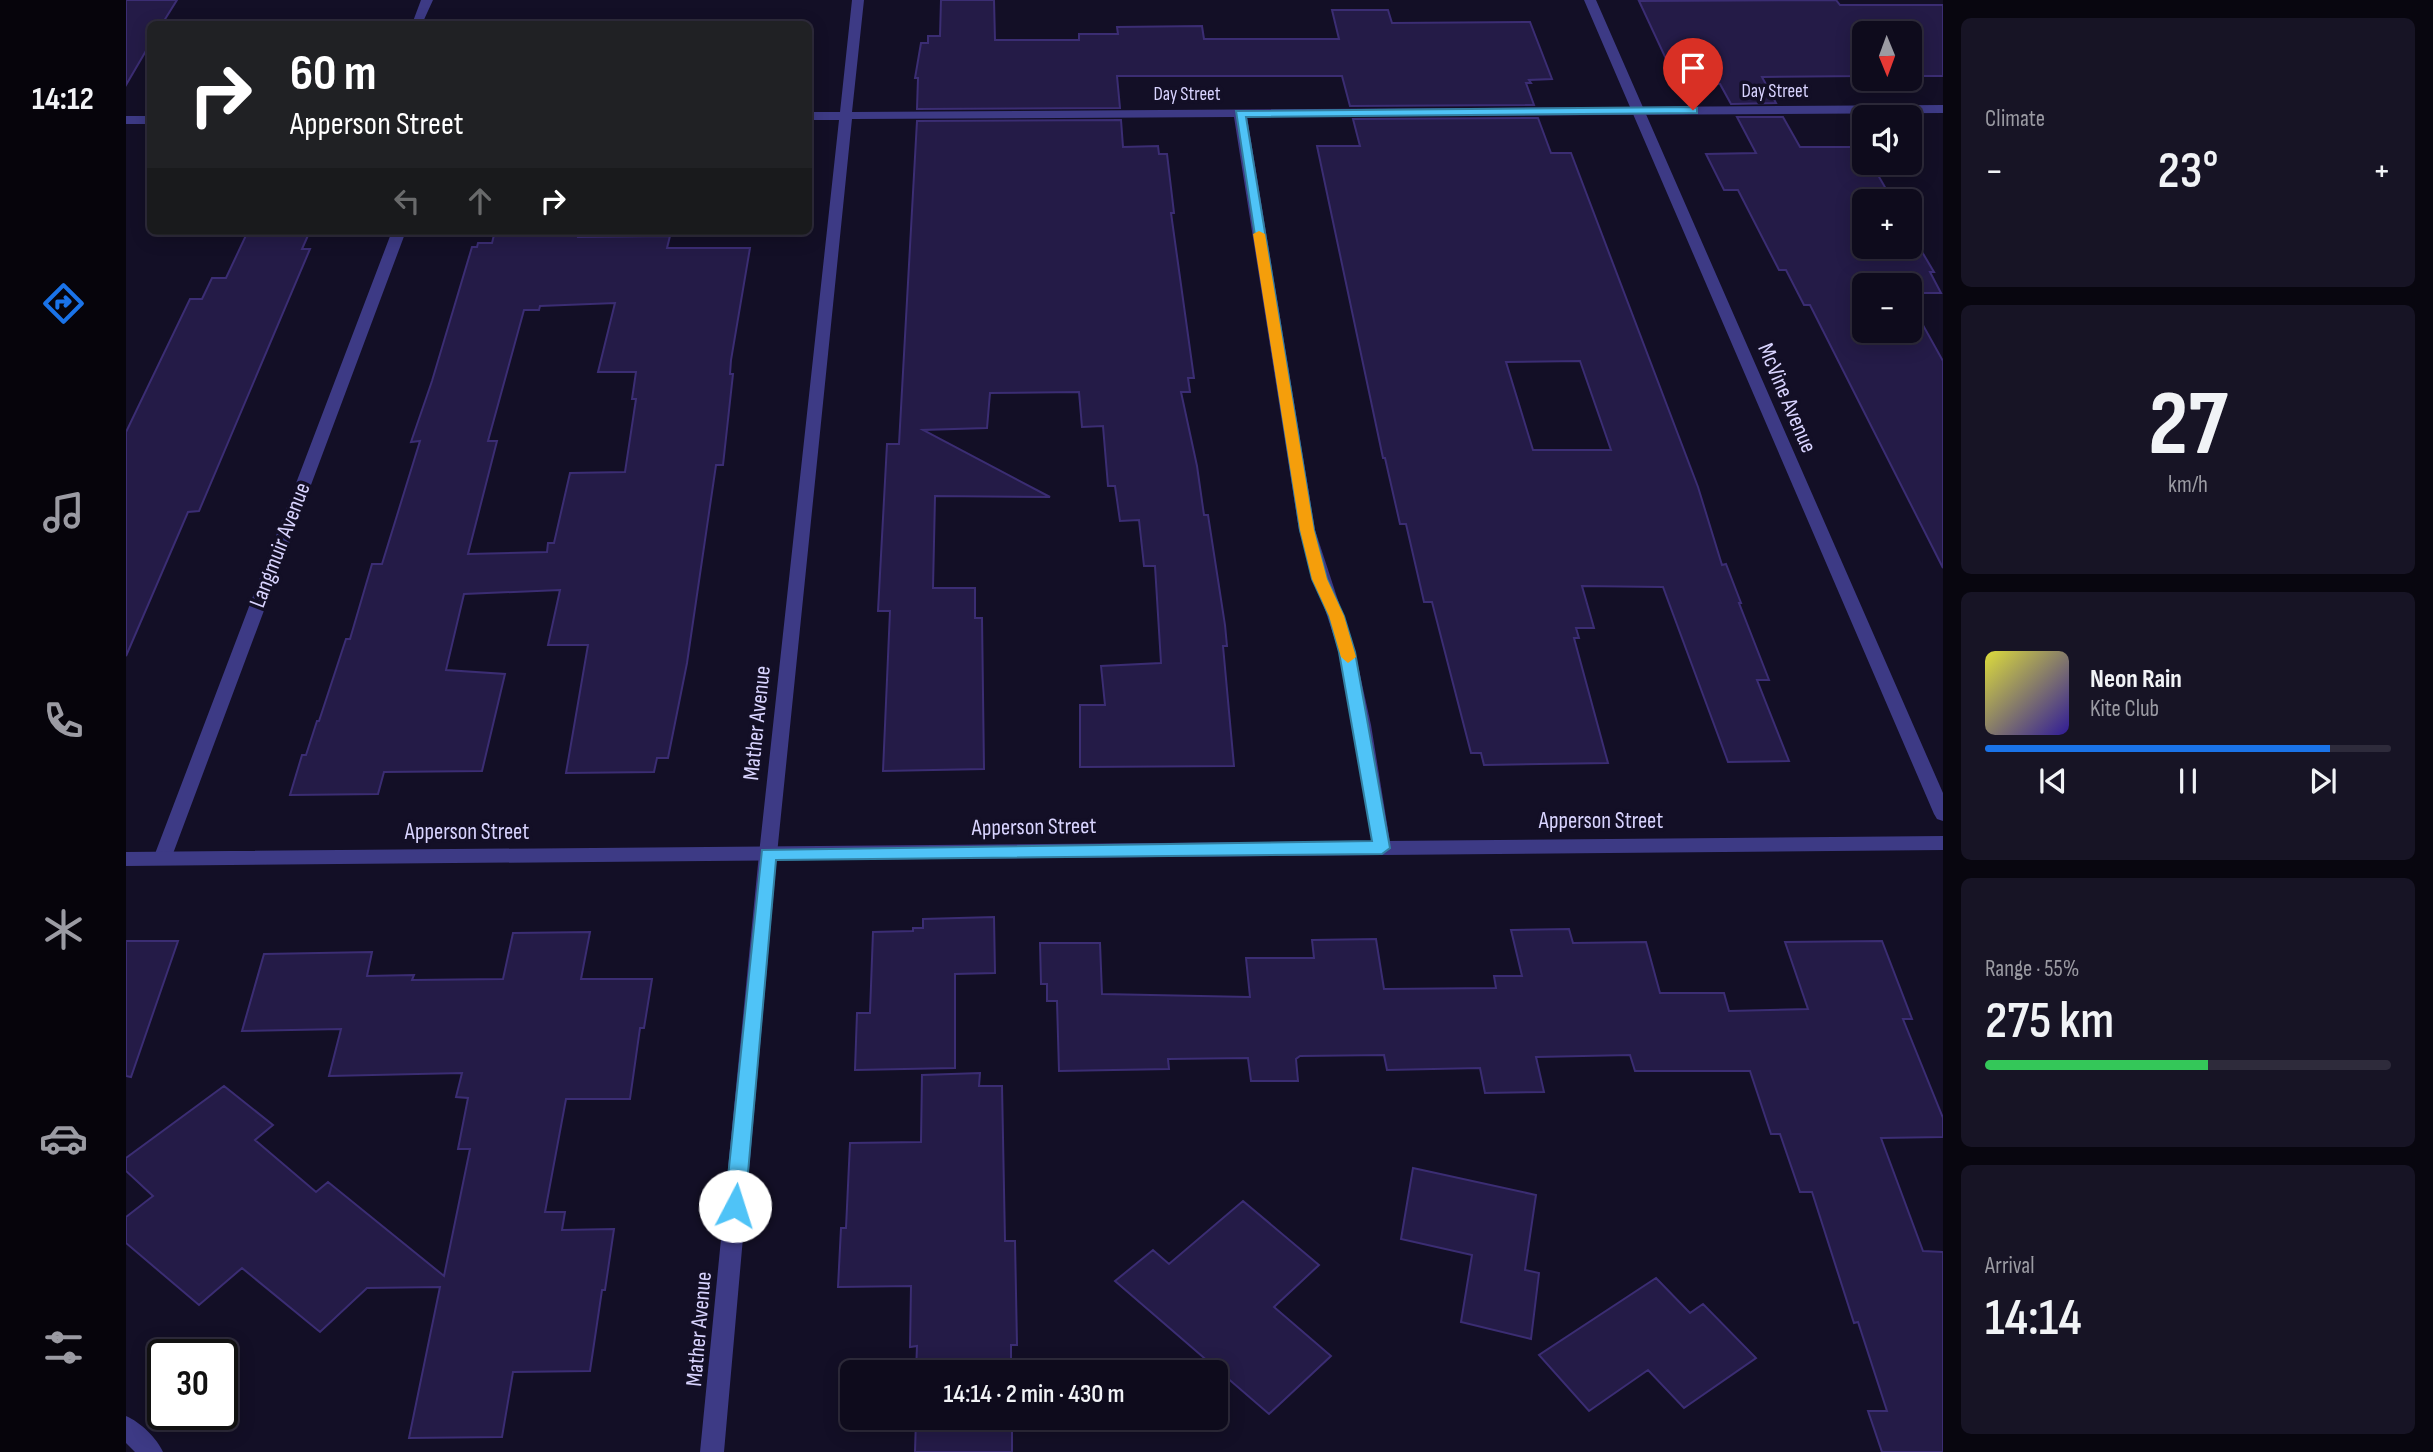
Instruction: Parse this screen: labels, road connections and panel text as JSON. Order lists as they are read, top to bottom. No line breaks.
{"streets":{"street":["Day Street","McVine Avenue","Langmuir Avenue","Mather Avenue","Apperson Street"]},"crossings":[["Day Street","McVine Avenue"],["Day Street","Mather Avenue"],["Langmuir Avenue","Apperson Street"],["Mather Avenue","Apperson Street"]],"north":"bottom","page":{"tabs":"14:12","tile":["Climate",["27","km/h"],["Range · 55%","275 km"],["Arrival","14:14"]],"map_buttons":["+","−"],"turn":["60 m","Apperson Street"],"heat":["−","23°","+"],"song":["Neon Rain","Kite Club"],"limit":"30","trip":"14:14 · 2 min · 430 m"}}
